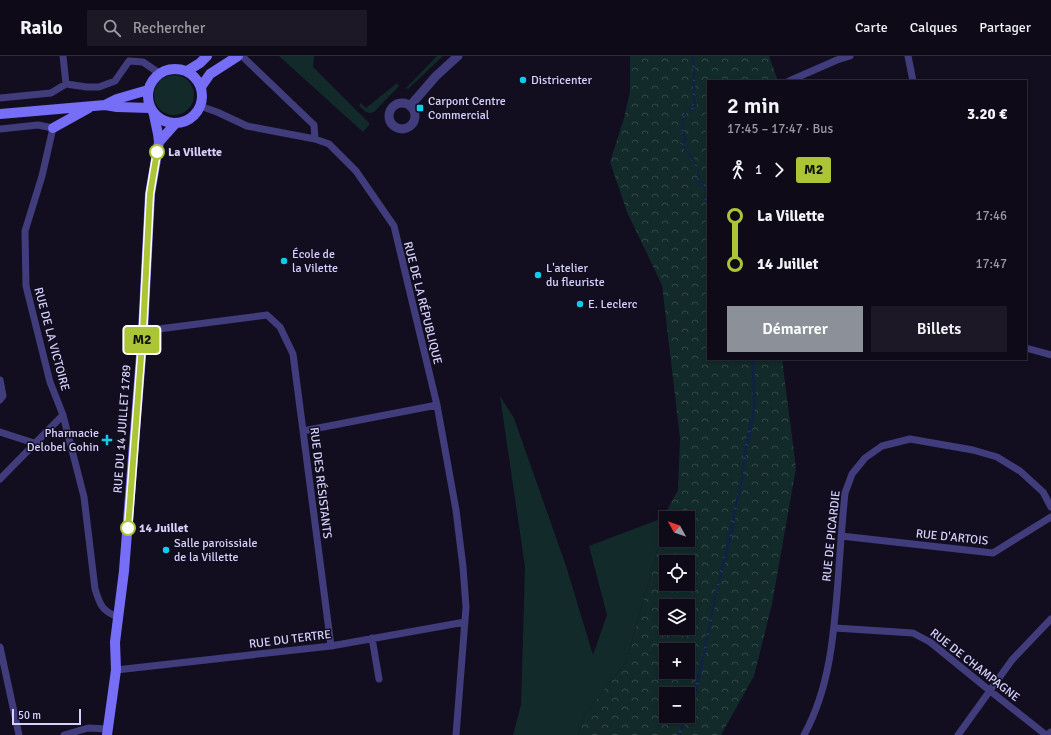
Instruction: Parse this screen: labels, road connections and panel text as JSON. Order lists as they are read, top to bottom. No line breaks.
{"streets":{"main road":["RUE DU 14 JUILLET 1789"],"street":["RUE DE LA RÉPUBLIQUE","RUE DE LA VICTOIRE","RUE DES RÉSISTANTS","RUE DE PICARDIE","RUE D'ARTOIS","RUE DU TERTRE","RUE DE CHAMPAGNE"]},"crossings":[["RUE DE LA RÉPUBLIQUE","RUE DU 14 JUILLET 1789"],["RUE DE LA RÉPUBLIQUE","RUE DU TERTRE"],["RUE DE LA VICTOIRE","RUE DU 14 JUILLET 1789"],["RUE DU 14 JUILLET 1789","RUE DES RÉSISTANTS"],["RUE DU 14 JUILLET 1789","RUE DU TERTRE"],["RUE DES RÉSISTANTS","RUE DU TERTRE"],["RUE DE PICARDIE","RUE D'ARTOIS"],["RUE DE PICARDIE","RUE DE CHAMPAGNE"]],"places":{"other":["Districenter","La Villette","École de la Vilette","L'atelier du fleuriste","E. Leclerc","14 Juillet","Salle paroissiale de la Villette"],"transit":["Carpont Centre Commercial"],"health":["Pharmacie Delobel Gohin"]},"lines":["bus line M2"],"scale_bar":"50 m","north":"top left","page":{"header":"Railo","search":"Rechercher","nav":["Carte","Calques","Partager"],"on_map":"M2","heading":["2 min","17:45 – 17:47 · Bus","3.20 €"],"legs":["1","M2"],"list":[{"name":"La Villette","value":"17:46"},{"name":"14 Juillet","value":"17:47"}],"buttons":["Démarrer","Billets"],"map_buttons":["+","−"],"scale":"50 m"}}
